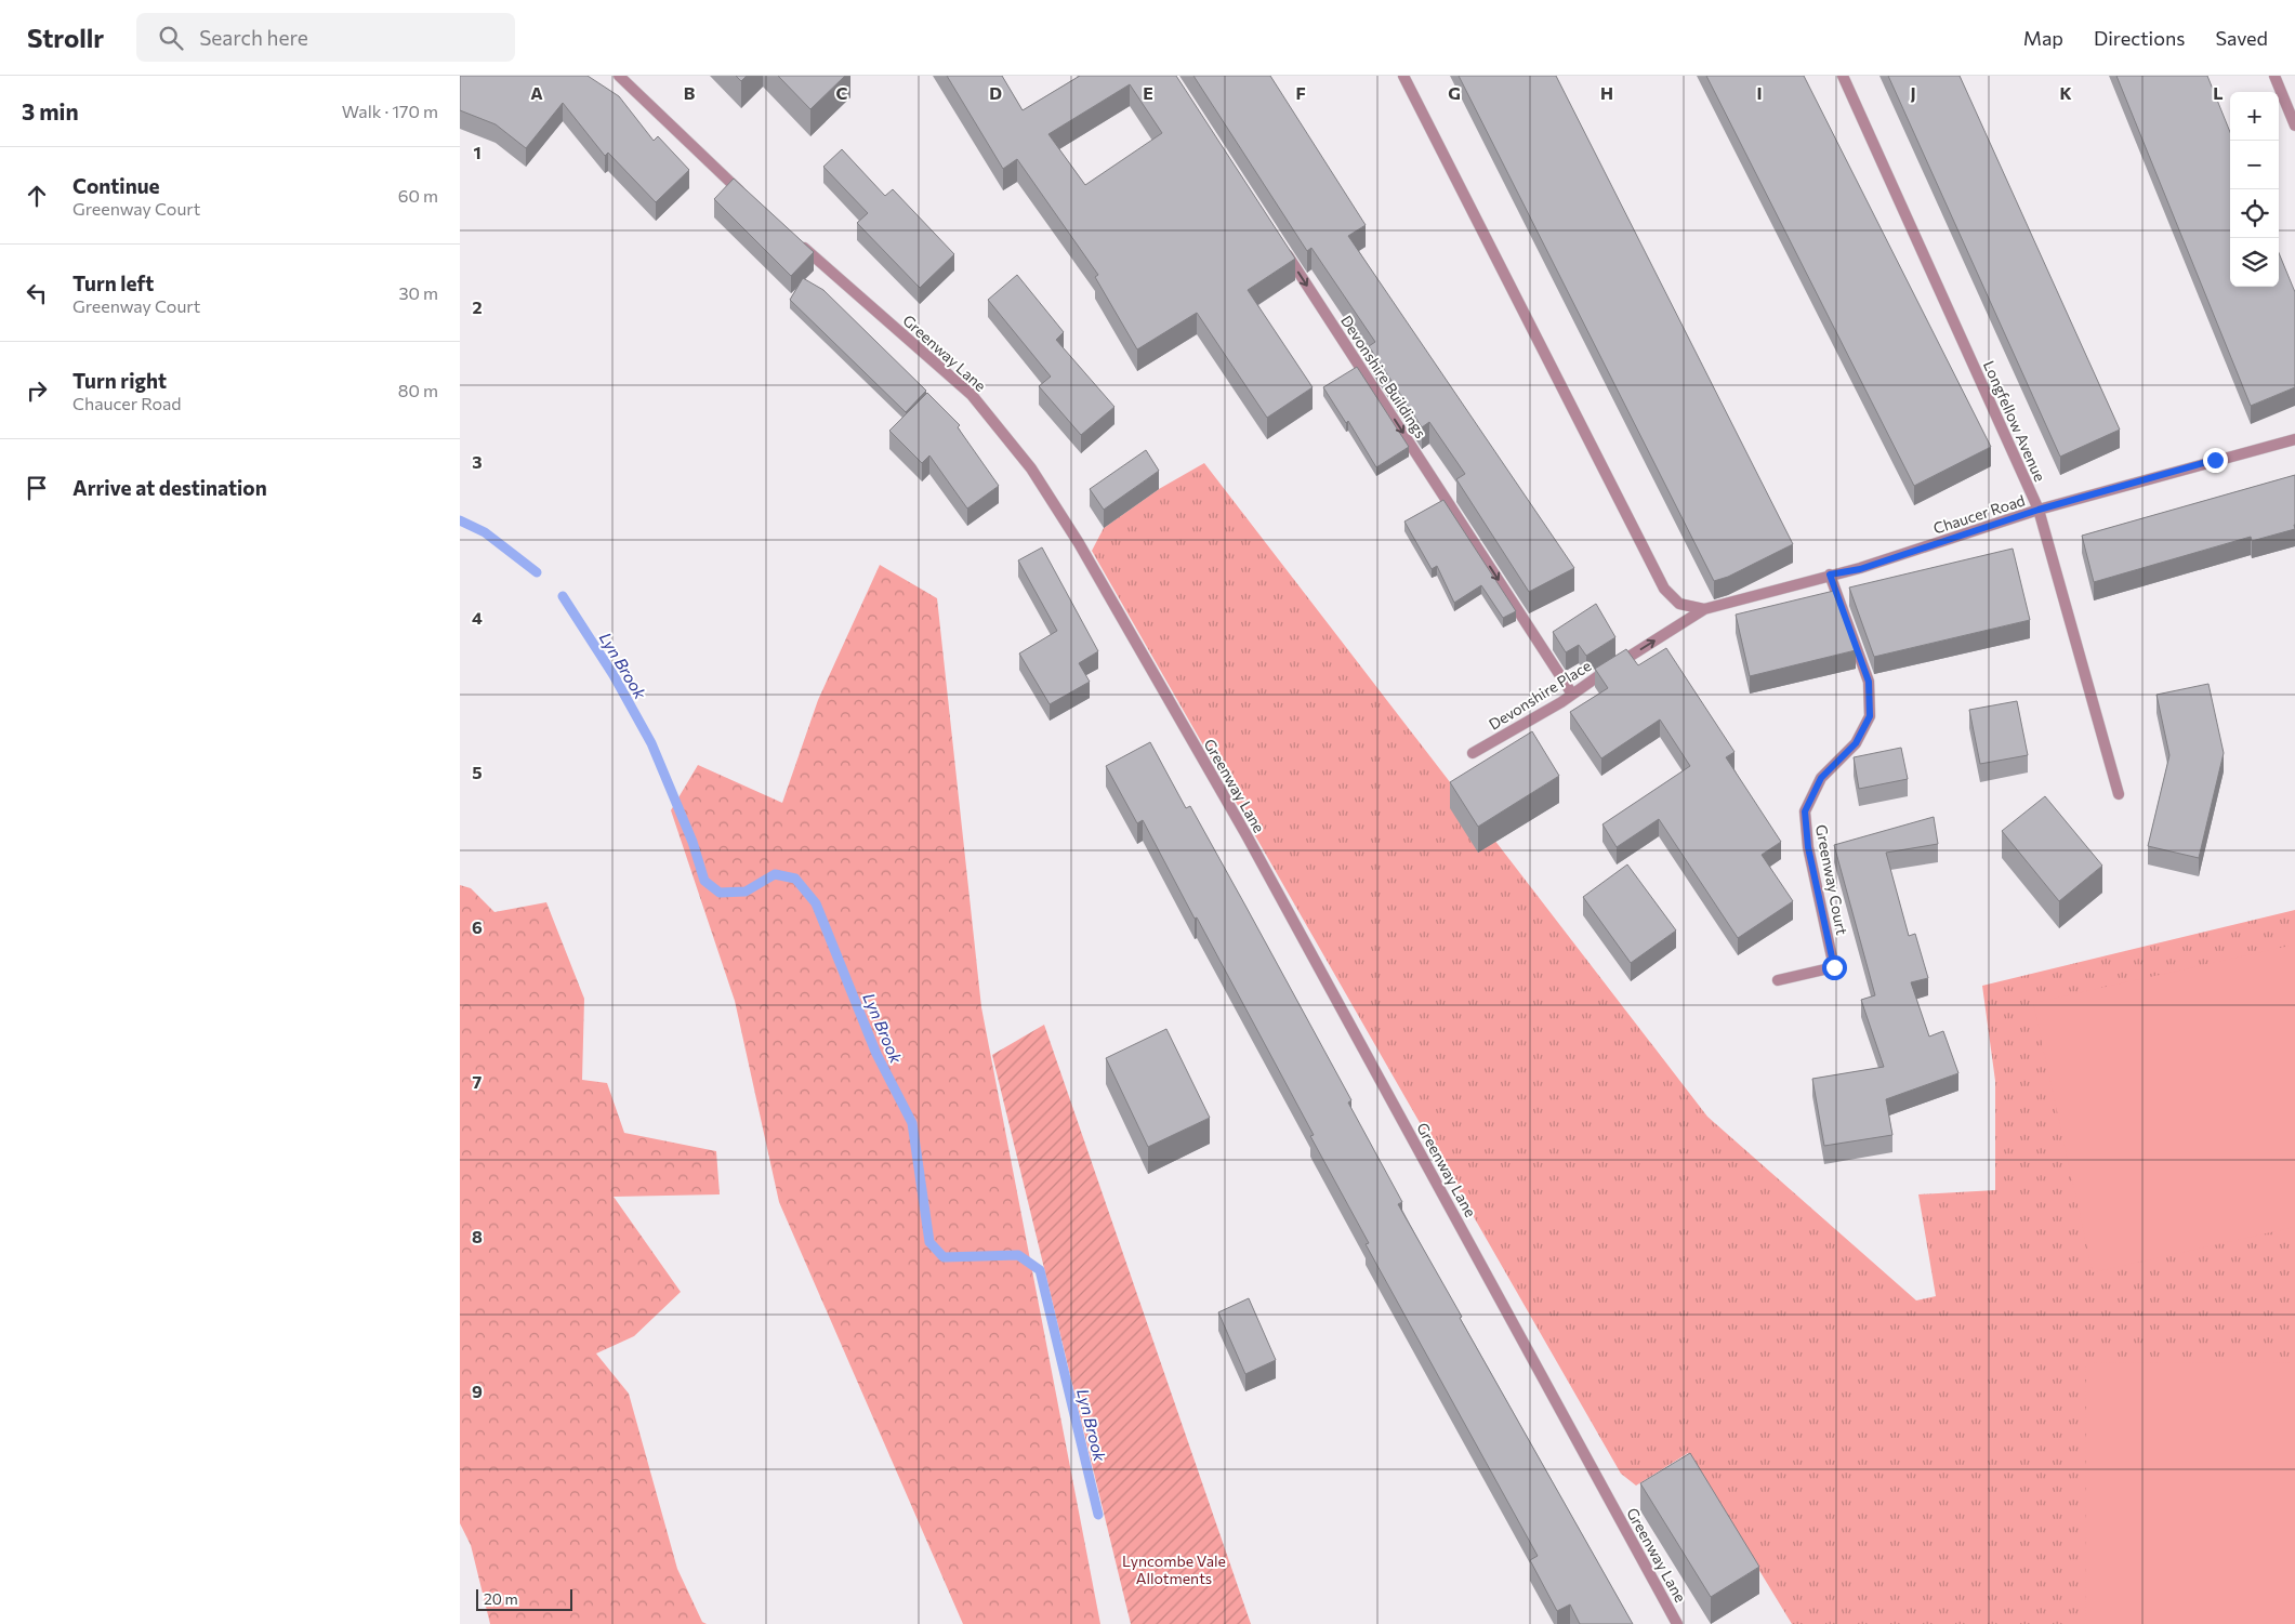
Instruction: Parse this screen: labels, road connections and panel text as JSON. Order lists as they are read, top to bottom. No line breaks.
{"streets":{"street":["Greenway Lane","Devonshire Buildings","Longfellow Avenue","Chaucer Road","Devonshire Place","Greenway Court"]},"crossings":[["Devonshire Buildings","Devonshire Place"],["Longfellow Avenue","Chaucer Road"],["Chaucer Road","Devonshire Place"],["Chaucer Road","Greenway Court"]],"one_way":["Devonshire Buildings","Devonshire Place"],"water":["Lyn Brook"],"parks":["Lyncombe Vale Allotments"],"scale_bar":"20 m","page":{"header":"Strollr","search":"Search here","nav":["Map","Directions","Saved"],"heading":["3 min","Walk · 170 m"],"map_buttons":["+","−"],"list":[["Continue","Greenway Court","60 m"],["Turn left","Greenway Court","30 m"],["Turn right","Chaucer Road","80 m"],"Arrive at destination"],"scale":"20 m"},"grid":{"columns":["A","B","C","D","E","F","G","H","I","J","K","L"],"rows":["1","2","3","4","5","6","7","8","9"]}}
